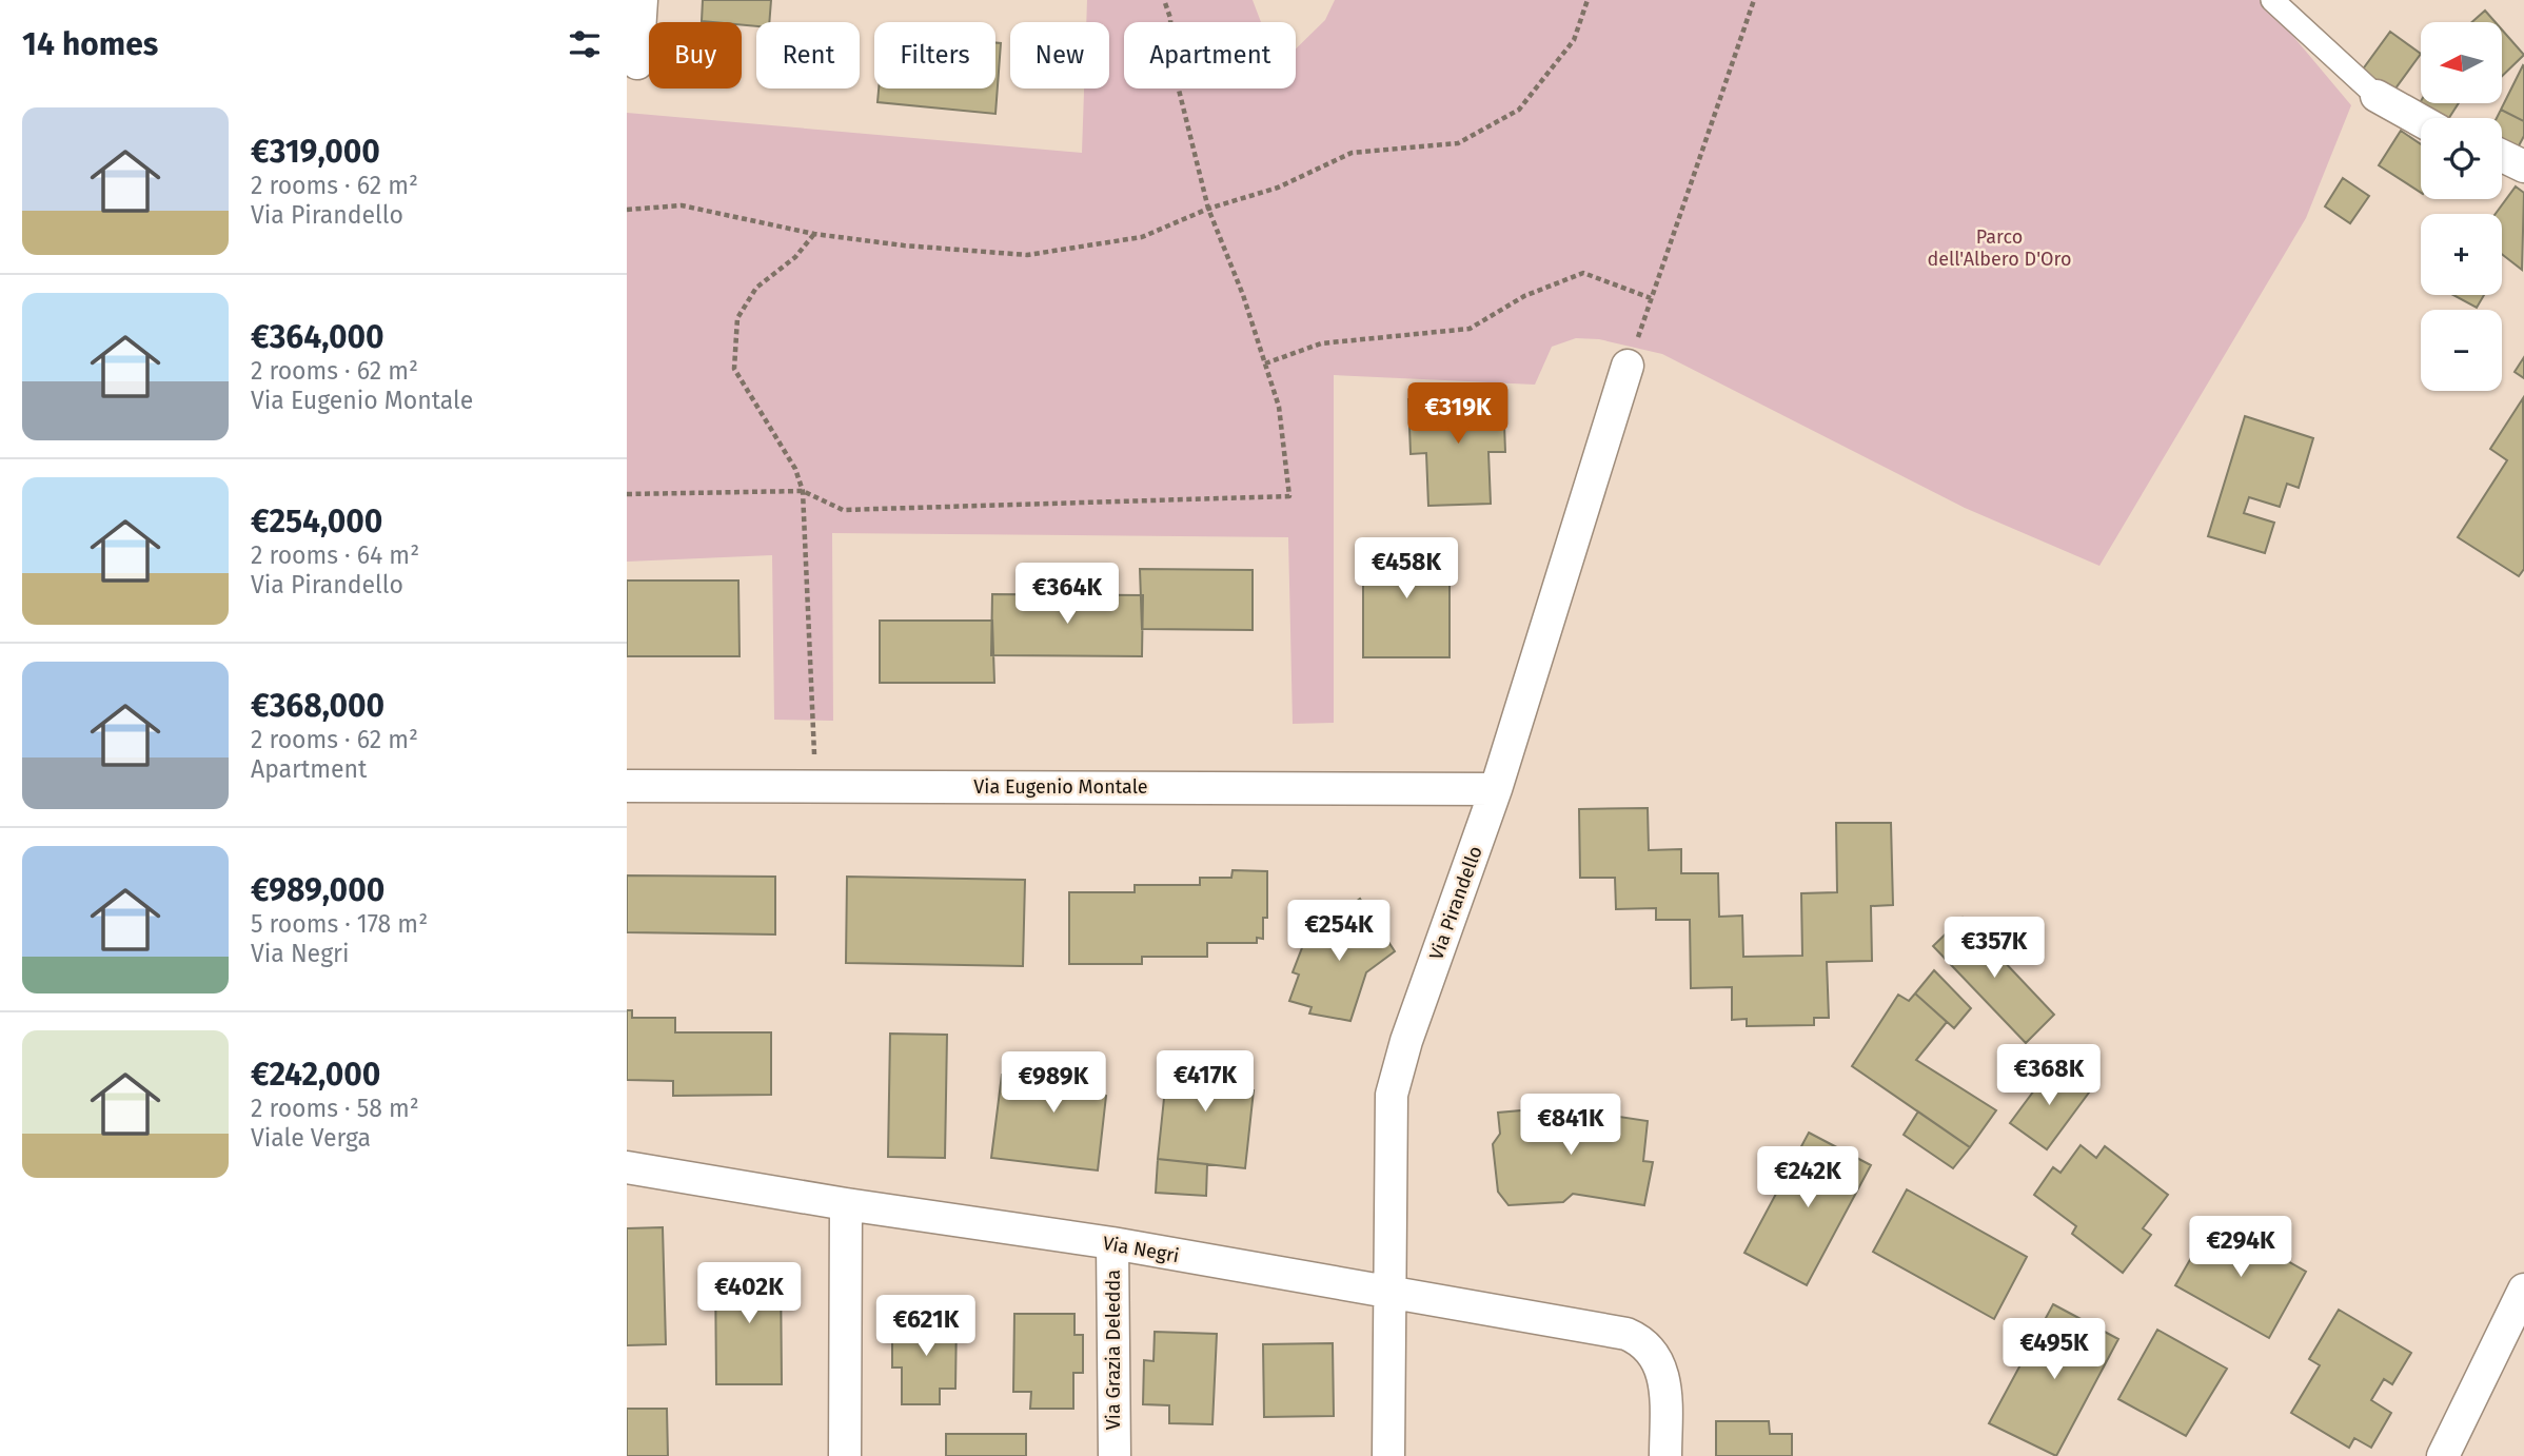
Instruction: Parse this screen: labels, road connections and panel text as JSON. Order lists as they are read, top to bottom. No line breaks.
{"streets":{"street":["Via Eugenio Montale","Via Pirandello","Via Negri","Via Grazia Deledda"]},"crossings":[["Via Eugenio Montale","Via Pirandello"],["Via Pirandello","Via Negri"],["Via Negri","Via Grazia Deledda"]],"parks":["Parco dell'Albero D'Oro"],"north":"left","page":{"heading":"14 homes","map_buttons":["+","−"],"chip":["Buy","Rent","Filters","New","Apartment"],"list":[{"name":"€319,000","note":"2 rooms · 62 m² · Via Pirandello"},{"name":"€364,000","note":"2 rooms · 62 m² · Via Eugenio Montale"},{"name":"€254,000","note":"2 rooms · 64 m² · Via Pirandello"},{"name":"€368,000","note":"2 rooms · 62 m² · Apartment"},{"name":"€989,000","note":"5 rooms · 178 m² · Via Negri"},{"name":"€242,000","note":"2 rooms · 58 m² · Viale Verga"}],"price":["€319K","€458K","€364K","€254K","€357K","€368K","€417K","€989K","€841K","€242K","€294K","€402K","€621K","€495K"]}}
